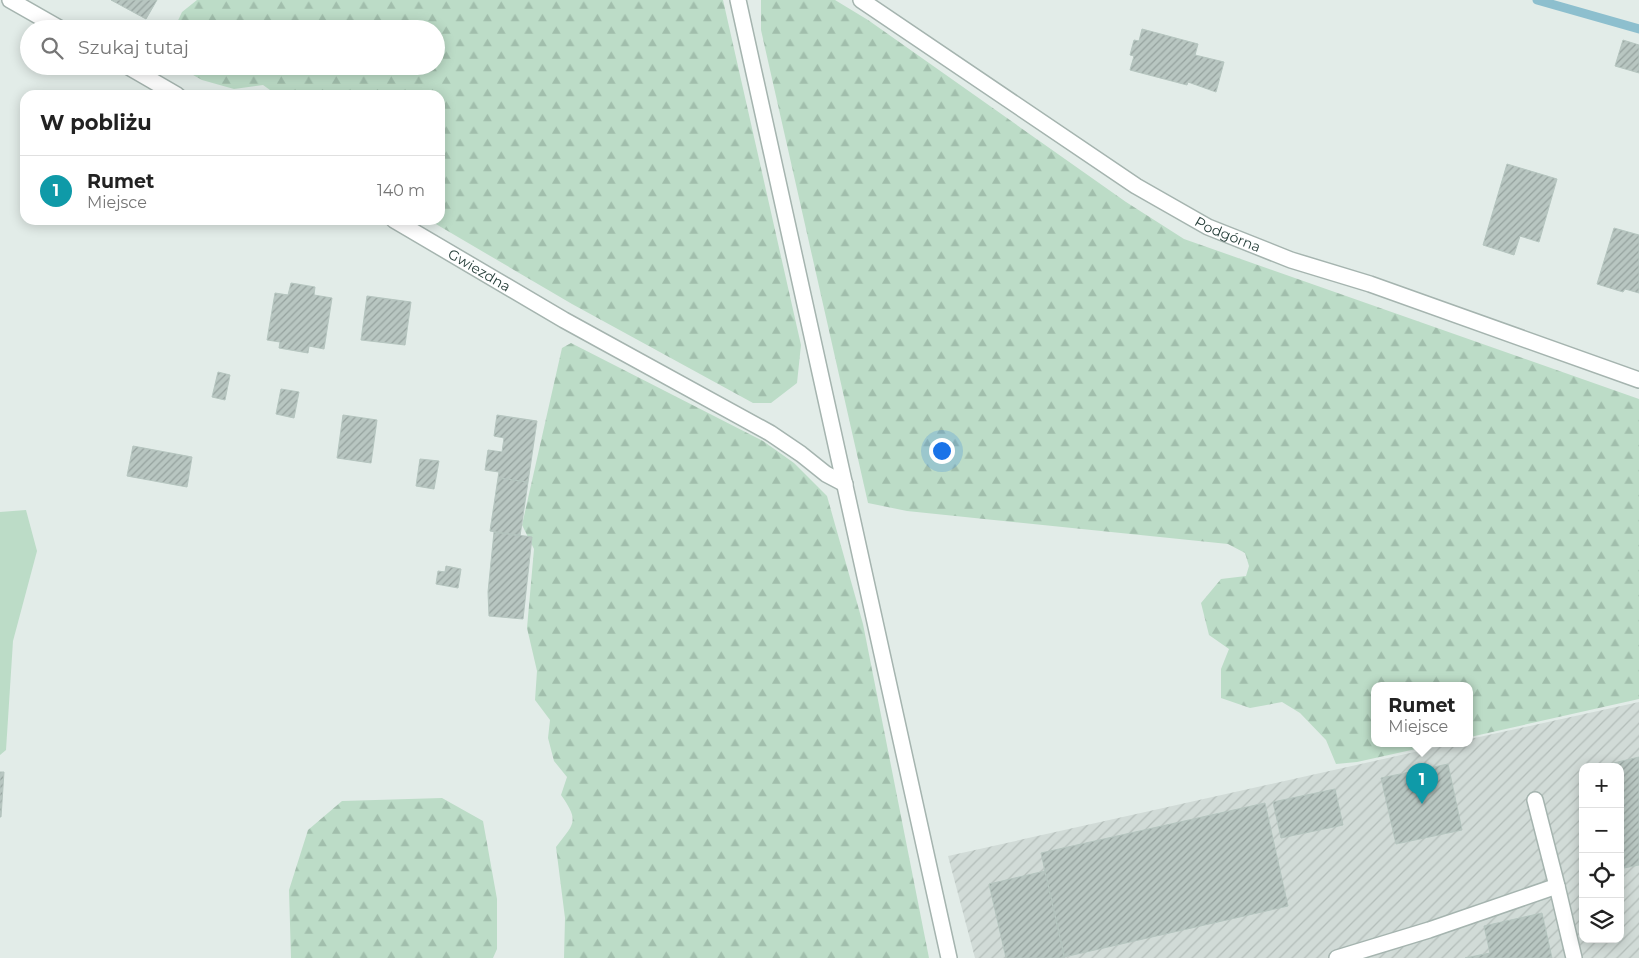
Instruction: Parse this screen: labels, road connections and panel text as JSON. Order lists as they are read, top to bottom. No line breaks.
{"streets":{"street":["Podgórna","Gwiezdna"]},"page":{"search":"Szukaj tutaj","heading":"W pobliżu","list":[{"mark":"1","name":"Rumet","note":"Miejsce","value":"140 m"}],"popup":["Rumet","Miejsce"],"map_buttons":["+","−"],"pins":"1"}}
